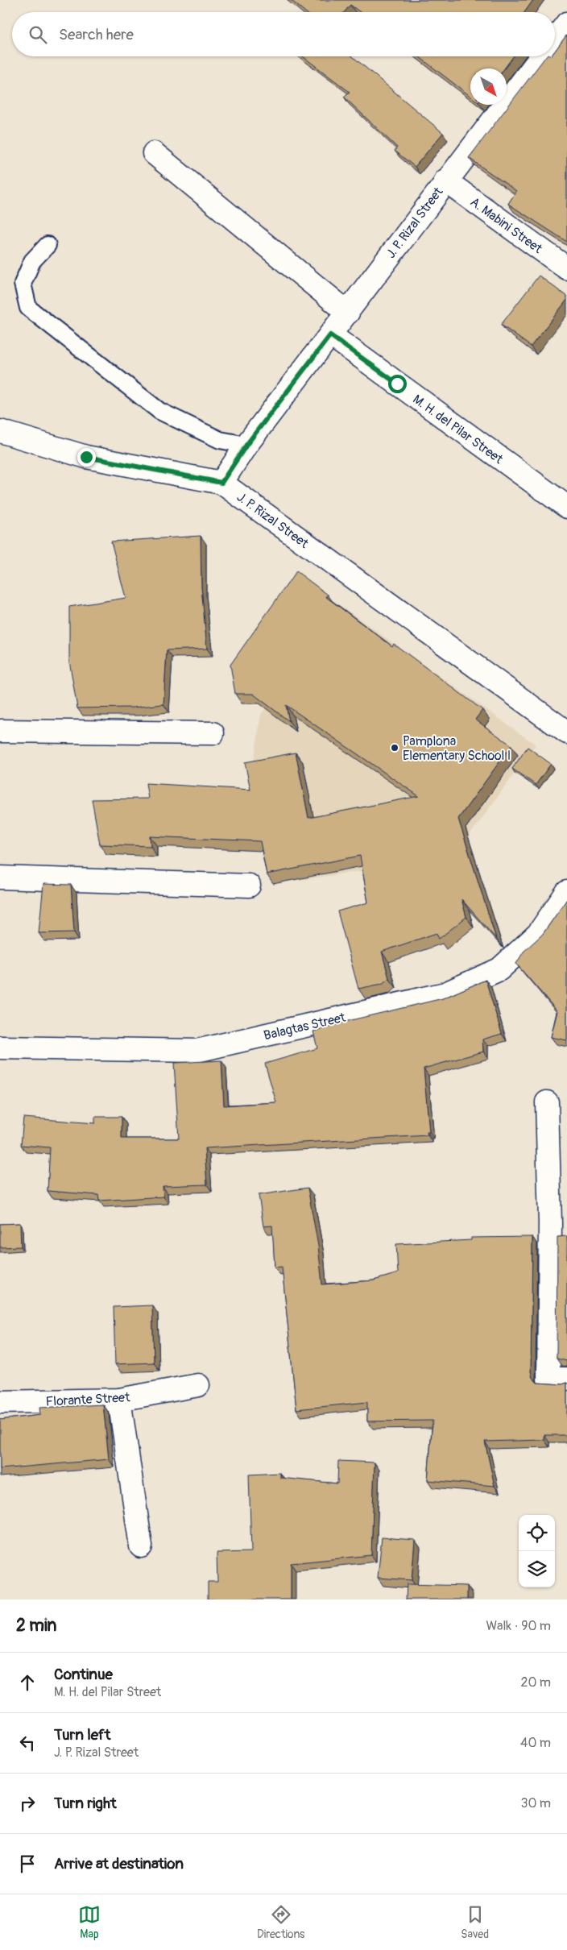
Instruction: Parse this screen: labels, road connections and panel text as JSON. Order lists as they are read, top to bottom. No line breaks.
{"streets":{"street":["J. P. Rizal Street","A. Mabini Street","M. H. del Pilar Street","Balagtas Street","Florante Street"]},"crossings":[["J. P. Rizal Street","A. Mabini Street"],["J. P. Rizal Street","M. H. del Pilar Street"]],"places":["Pamplona Elementary School I"],"north":"bottom right","page":{"search":"Search here","heading":["2 min","Walk · 90 m"],"list":[["Continue","M. H. del Pilar Street","20 m"],["Turn left","J. P. Rizal Street","40 m"],["Turn right","30 m"],"Arrive at destination"],"nav":["Map","Directions","Saved"]}}
